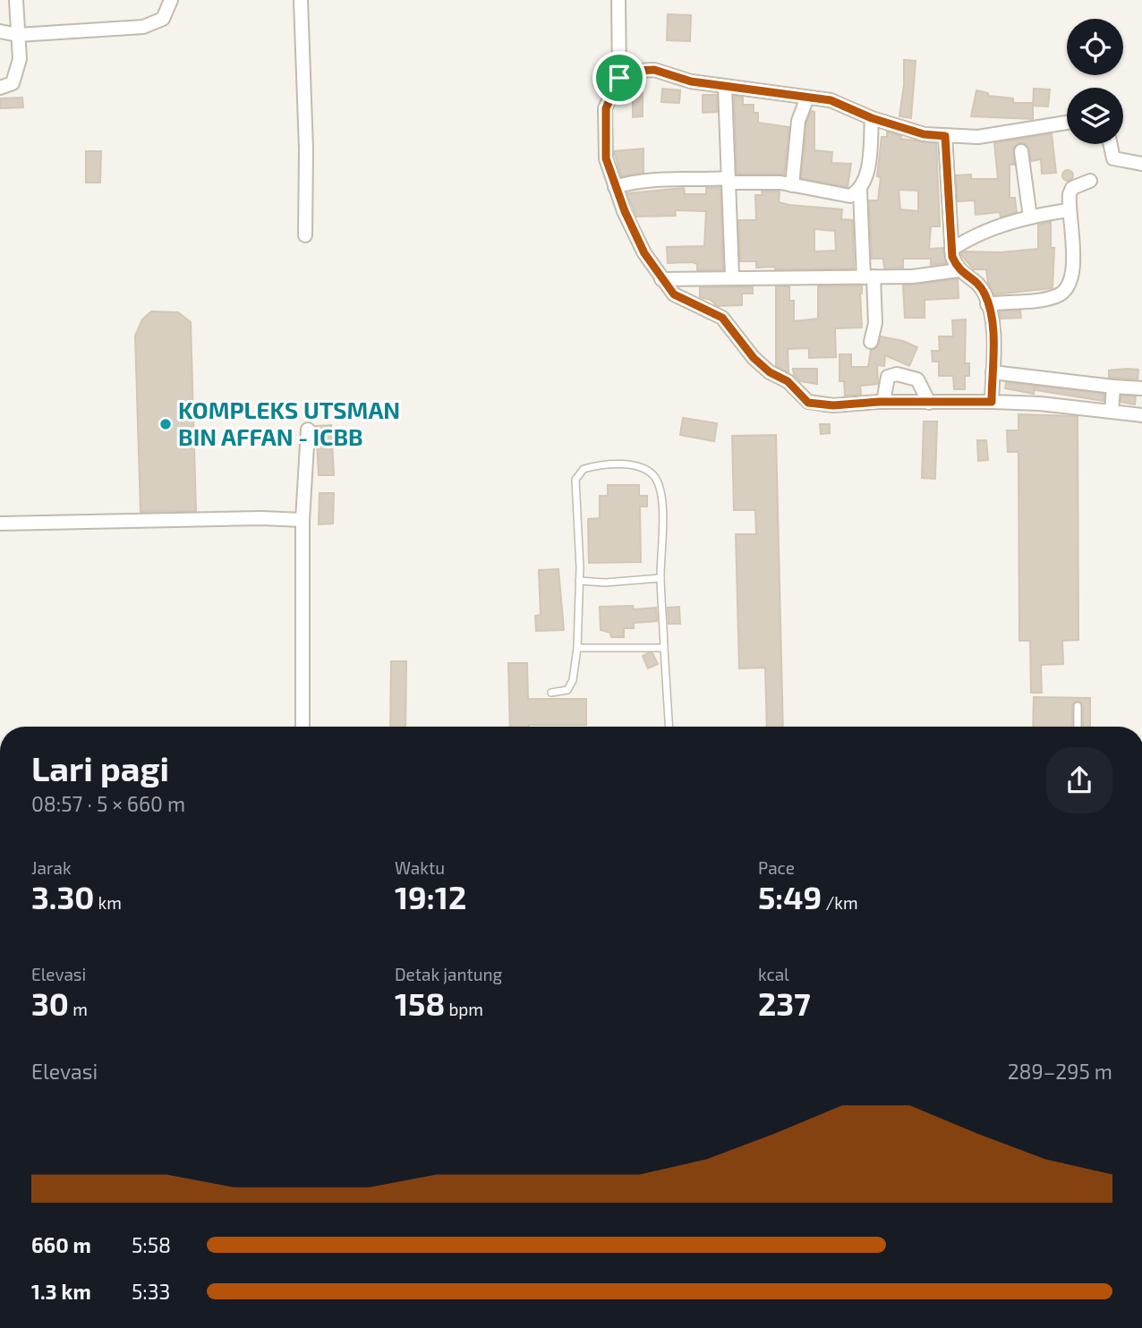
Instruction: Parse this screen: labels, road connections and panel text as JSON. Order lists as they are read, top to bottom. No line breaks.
{"places":["KOMPLEKS UTSMAN BIN AFFAN - ICBB"],"page":{"heading":["Lari pagi","08:57 · 5 × 660 m"],"stats":[["Jarak","3.30 km"],["Waktu","19:12"],["Pace","5:49 /km"],["Elevasi","30 m"],["Detak jantung","158 bpm"],["kcal","237"]],"chart":["Elevasi","289–295 m"],"list":[{"name":"660 m","note":"5:58"},{"name":"1.3 km","note":"5:33"}]}}
